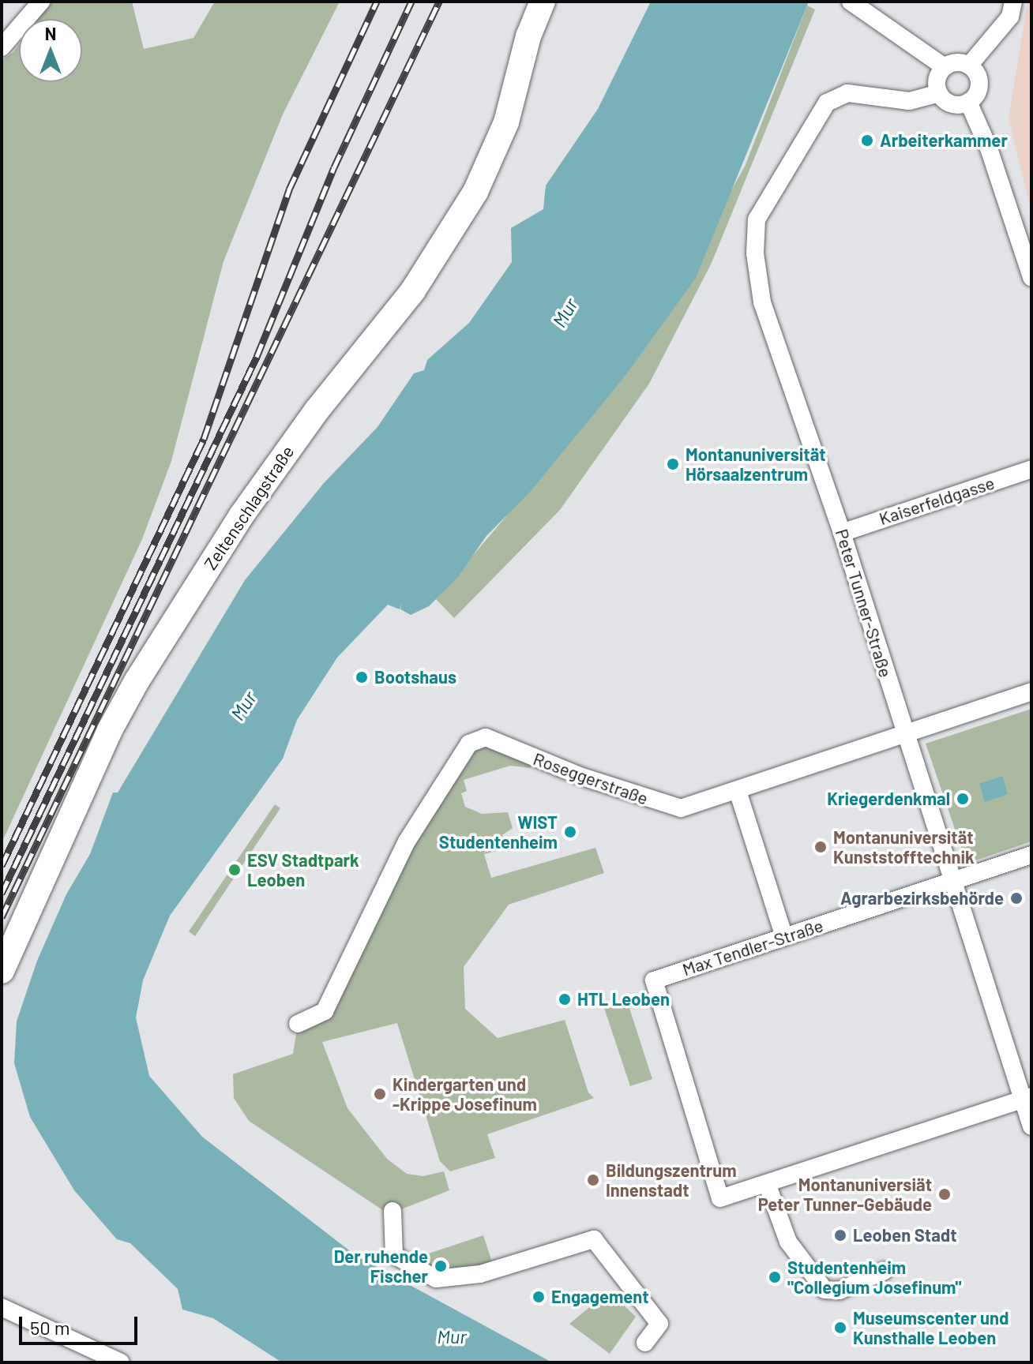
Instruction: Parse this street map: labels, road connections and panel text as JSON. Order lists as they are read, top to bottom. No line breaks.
{"streets":{"main road":["Zeltenschlagstraße"],"street":["Kaiserfeldgasse","Peter Tunner-Straße","Roseggerstraße","Max Tendler-Straße"]},"crossings":[["Kaiserfeldgasse","Peter Tunner-Straße"],["Peter Tunner-Straße","Roseggerstraße"],["Peter Tunner-Straße","Max Tendler-Straße"]],"water":["Mur"],"places":["Arbeiterkammer","Montanuniversität Hörsaalzentrum","Bootshaus","Kriegerdenkmal","WIST Studentenheim","Montanuniversität Kunststofftechnik","ESV Stadtpark Leoben","Agrarbezirksbehörde","HTL Leoben","Kindergarten und -Krippe Josefinum","Bildungszentrum Innenstadt","Montanuniversiät Peter Tunner-Gebäude","Leoben Stadt","Der ruhende Fischer","Studentenheim \"Collegium Josefinum\"","Engagement","Museumscenter und Kunsthalle Leoben"],"scale_bar":"50 m","north":"top"}
